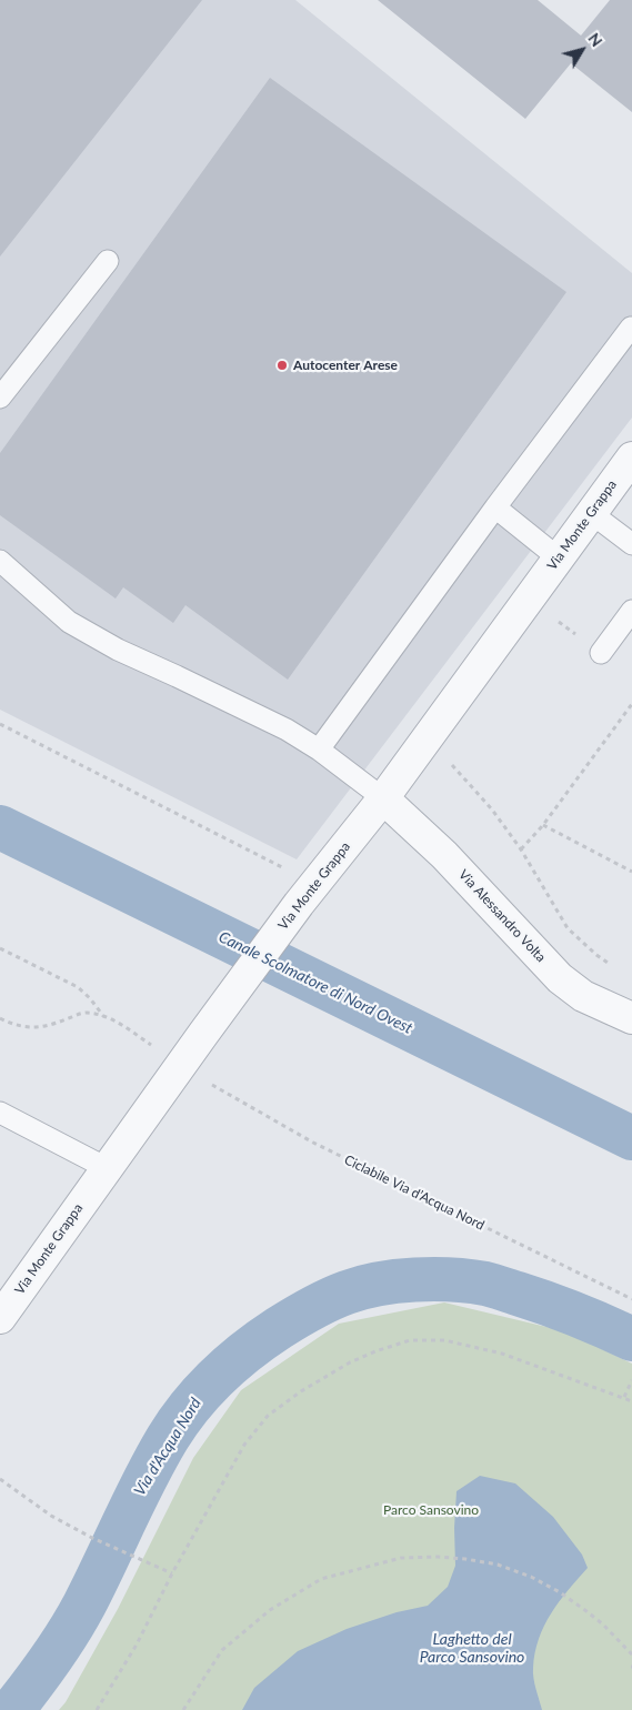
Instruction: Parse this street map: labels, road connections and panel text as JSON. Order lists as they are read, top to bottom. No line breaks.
{"streets":{"street":["Via Monte Grappa","Via Alessandro Volta"],"path":["Ciclabile Via d’Acqua Nord"]},"crossings":[["Via Monte Grappa","Via Alessandro Volta"]],"water":["Canale Scolmatore di Nord Ovest","Via d'Acqua Nord","Laghetto del Parco Sansovino"],"parks":["Parco Sansovino"],"places":["Autocenter Arese"],"north":"top right"}
